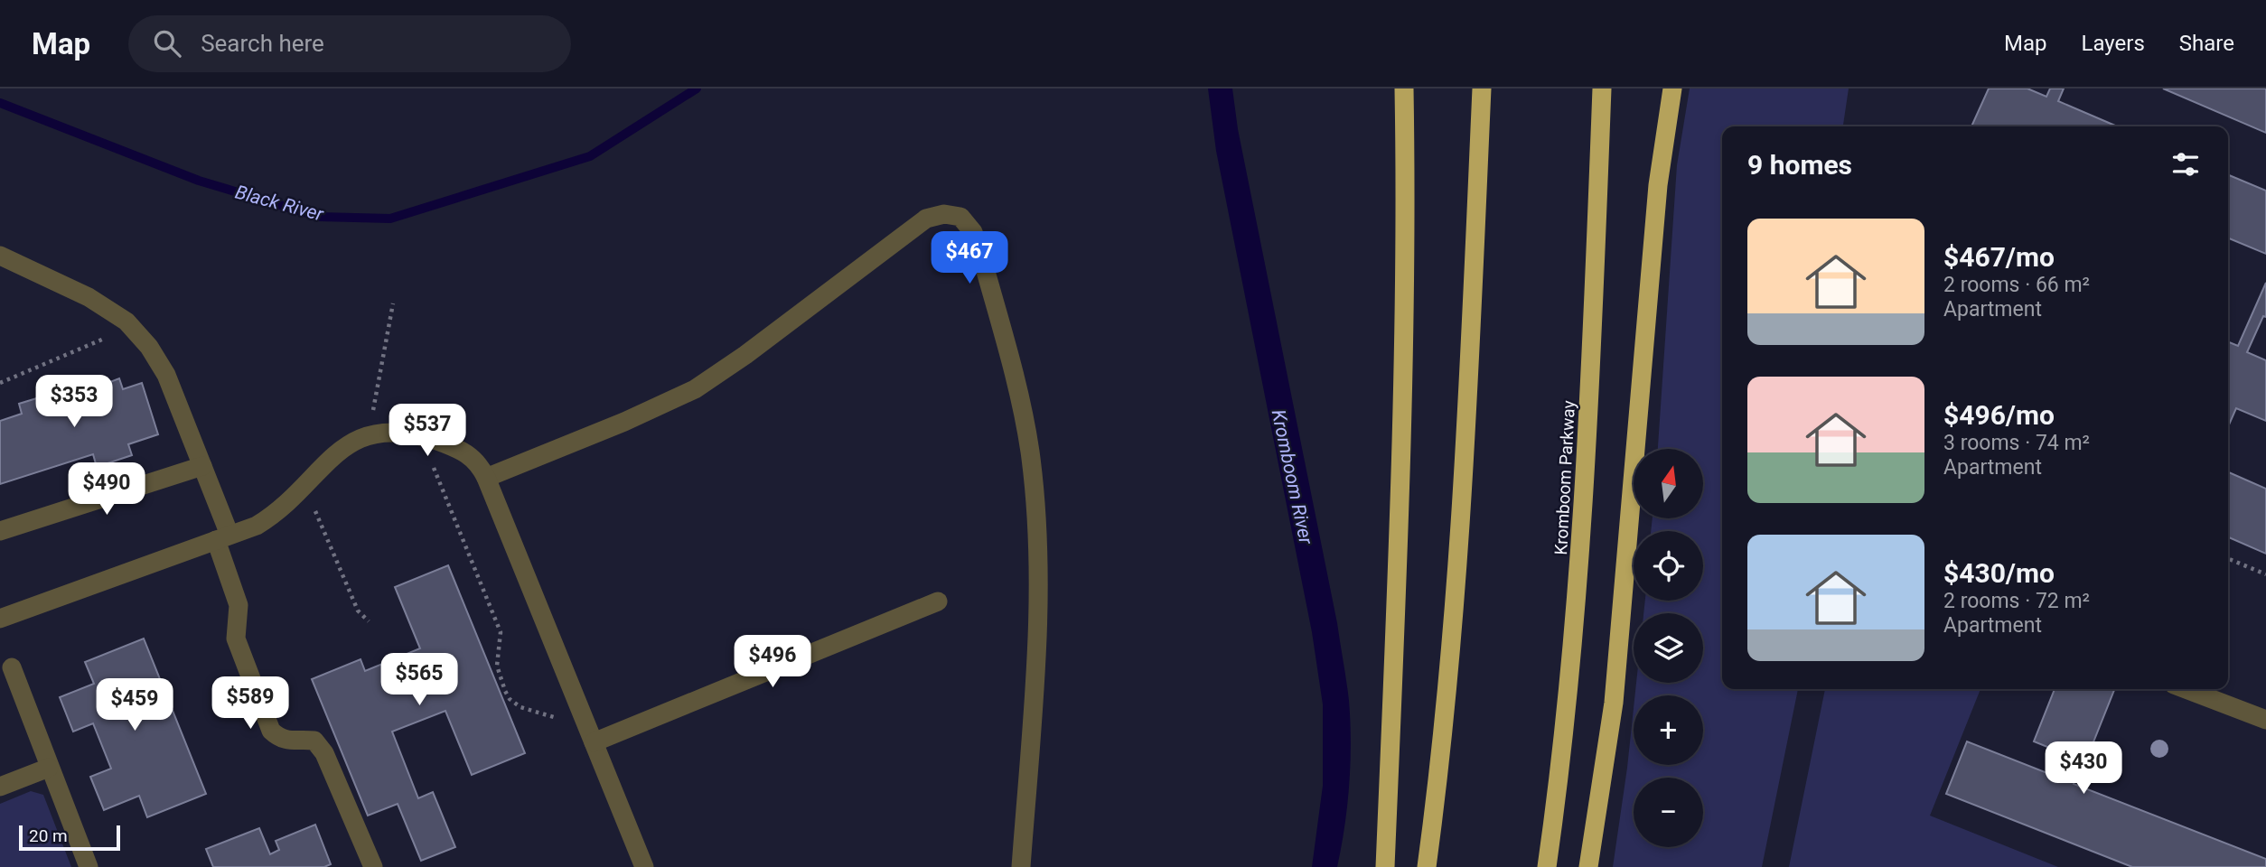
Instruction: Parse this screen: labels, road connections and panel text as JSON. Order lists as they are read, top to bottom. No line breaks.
{"streets":{"highway":["Kromboom Parkway"]},"water":["Black River","Kromboom River"],"scale_bar":"20 m","north":"top","page":{"header":"Map","search":"Search here","nav":["Map","Layers","Share"],"heading":"9 homes","list":[{"name":"$467/mo","note":"2 rooms · 66 m² · Apartment"},{"name":"$496/mo","note":"3 rooms · 74 m² · Apartment"},{"name":"$430/mo","note":"2 rooms · 72 m² · Apartment"}],"price":["$467","$353","$537","$490","$496","$565","$589","$459","$430"],"map_buttons":["+","−"],"scale":"20 m"}}
